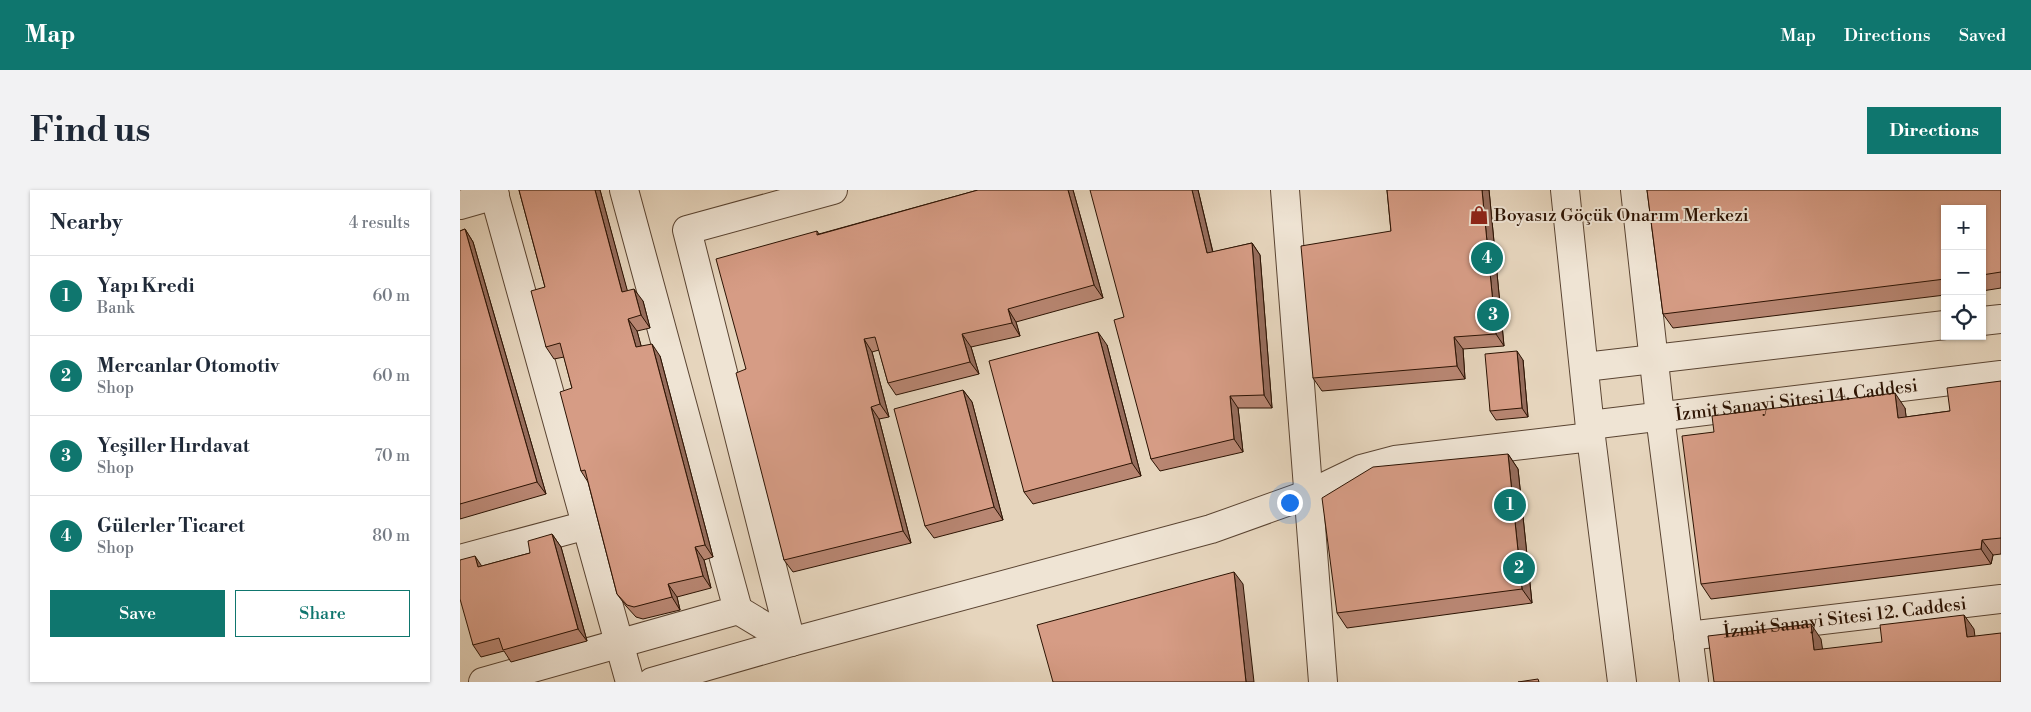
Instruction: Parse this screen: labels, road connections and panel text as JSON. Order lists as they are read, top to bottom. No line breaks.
{"streets":{"street":["İzmit Sanayi Sitesi 14. Caddesi","İzmit Sanayi Sitesi 12. Caddesi"]},"places":{"shop":["Boyasız Göçük Onarım Merkezi"]},"page":{"header":"Map","nav":["Map","Directions","Saved"],"buttons":["Directions",["Save","Share"]],"title":"Find us","heading":["Nearby","4 results"],"map_buttons":["+","−"],"pins":["4","3","1","2"],"list":[{"mark":"1","name":"Yapı Kredi","note":"Bank","value":"60 m"},{"mark":"2","name":"Mercanlar Otomotiv","note":"Shop","value":"60 m"},{"mark":"3","name":"Yeşiller Hırdavat","note":"Shop","value":"70 m"},{"mark":"4","name":"Gülerler Ticaret","note":"Shop","value":"80 m"}]}}
